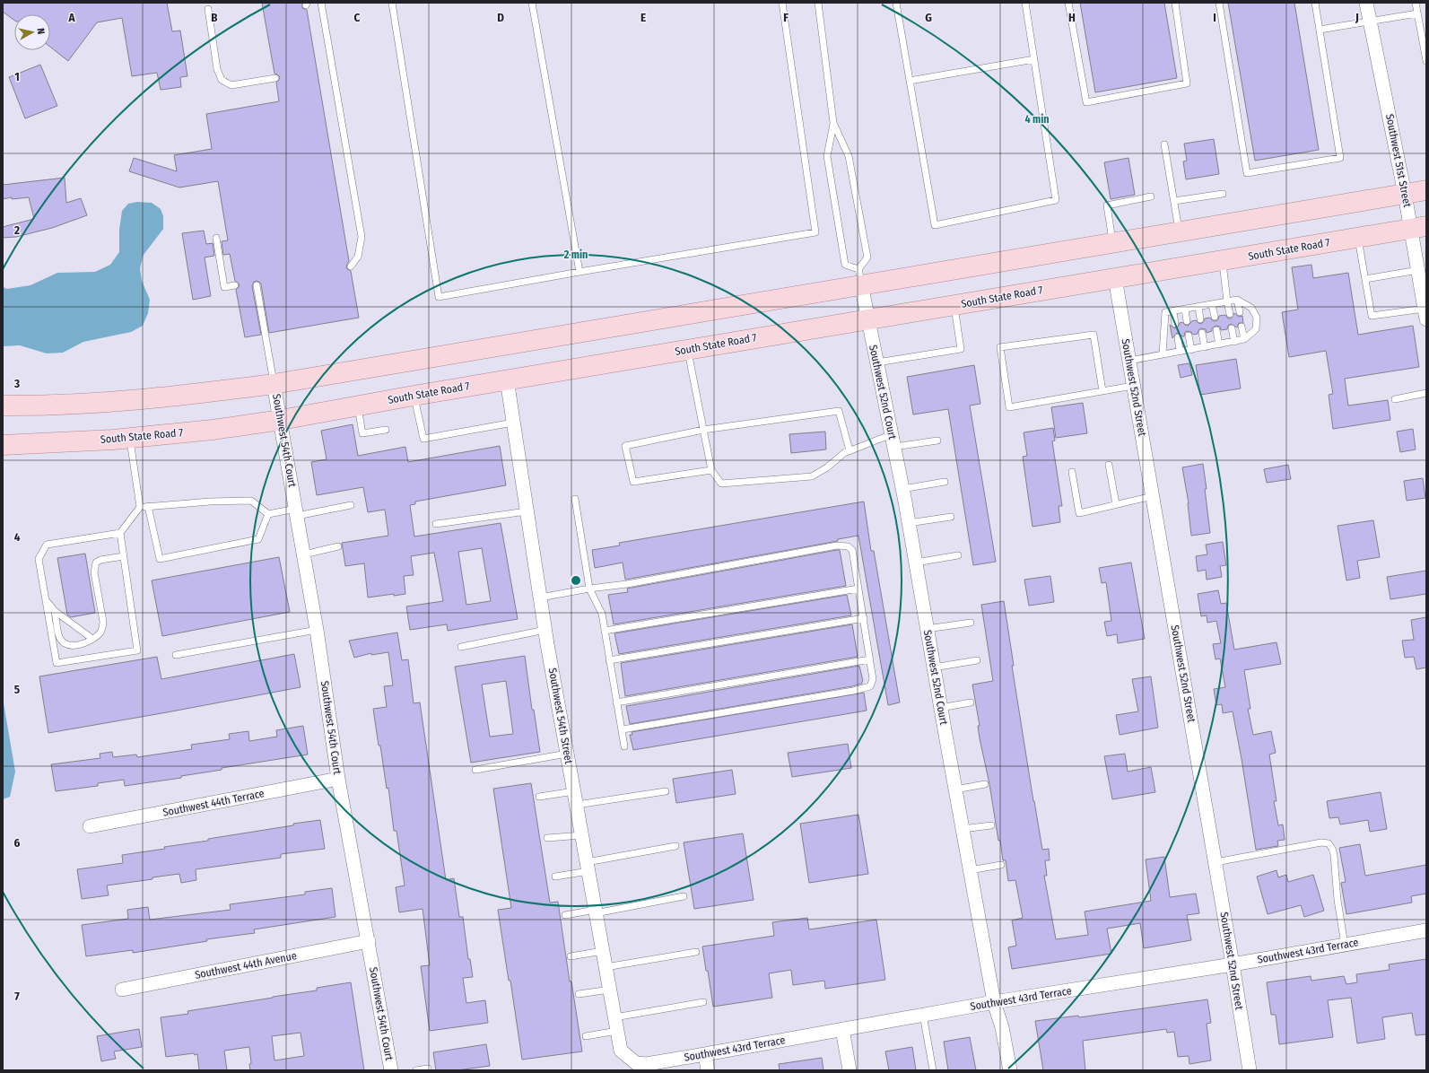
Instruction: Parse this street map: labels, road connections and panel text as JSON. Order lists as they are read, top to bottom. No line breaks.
{"streets":{"main road":["South State Road 7"],"street":["Southwest 51st Street","Southwest 52nd Street","Southwest 52nd Court","Southwest 54th Court","Southwest 54th Street","Southwest 44th Terrace","Southwest 43rd Terrace","Southwest 44th Avenue"]},"crossings":[["Southwest 51st Street","South State Road 7"],["South State Road 7","Southwest 52nd Street"],["South State Road 7","Southwest 52nd Court"],["South State Road 7","Southwest 54th Court"],["South State Road 7","Southwest 54th Street"],["Southwest 52nd Street","Southwest 43rd Terrace"],["Southwest 52nd Court","Southwest 43rd Terrace"],["Southwest 54th Court","Southwest 44th Terrace"],["Southwest 54th Court","Southwest 44th Avenue"],["Southwest 54th Street","Southwest 43rd Terrace"]],"north":"right","grid":{"columns":["A","B","C","D","E","F","G","H","I","J"],"rows":["1","2","3","4","5","6","7"]},"rings":["4 min","2 min"]}
